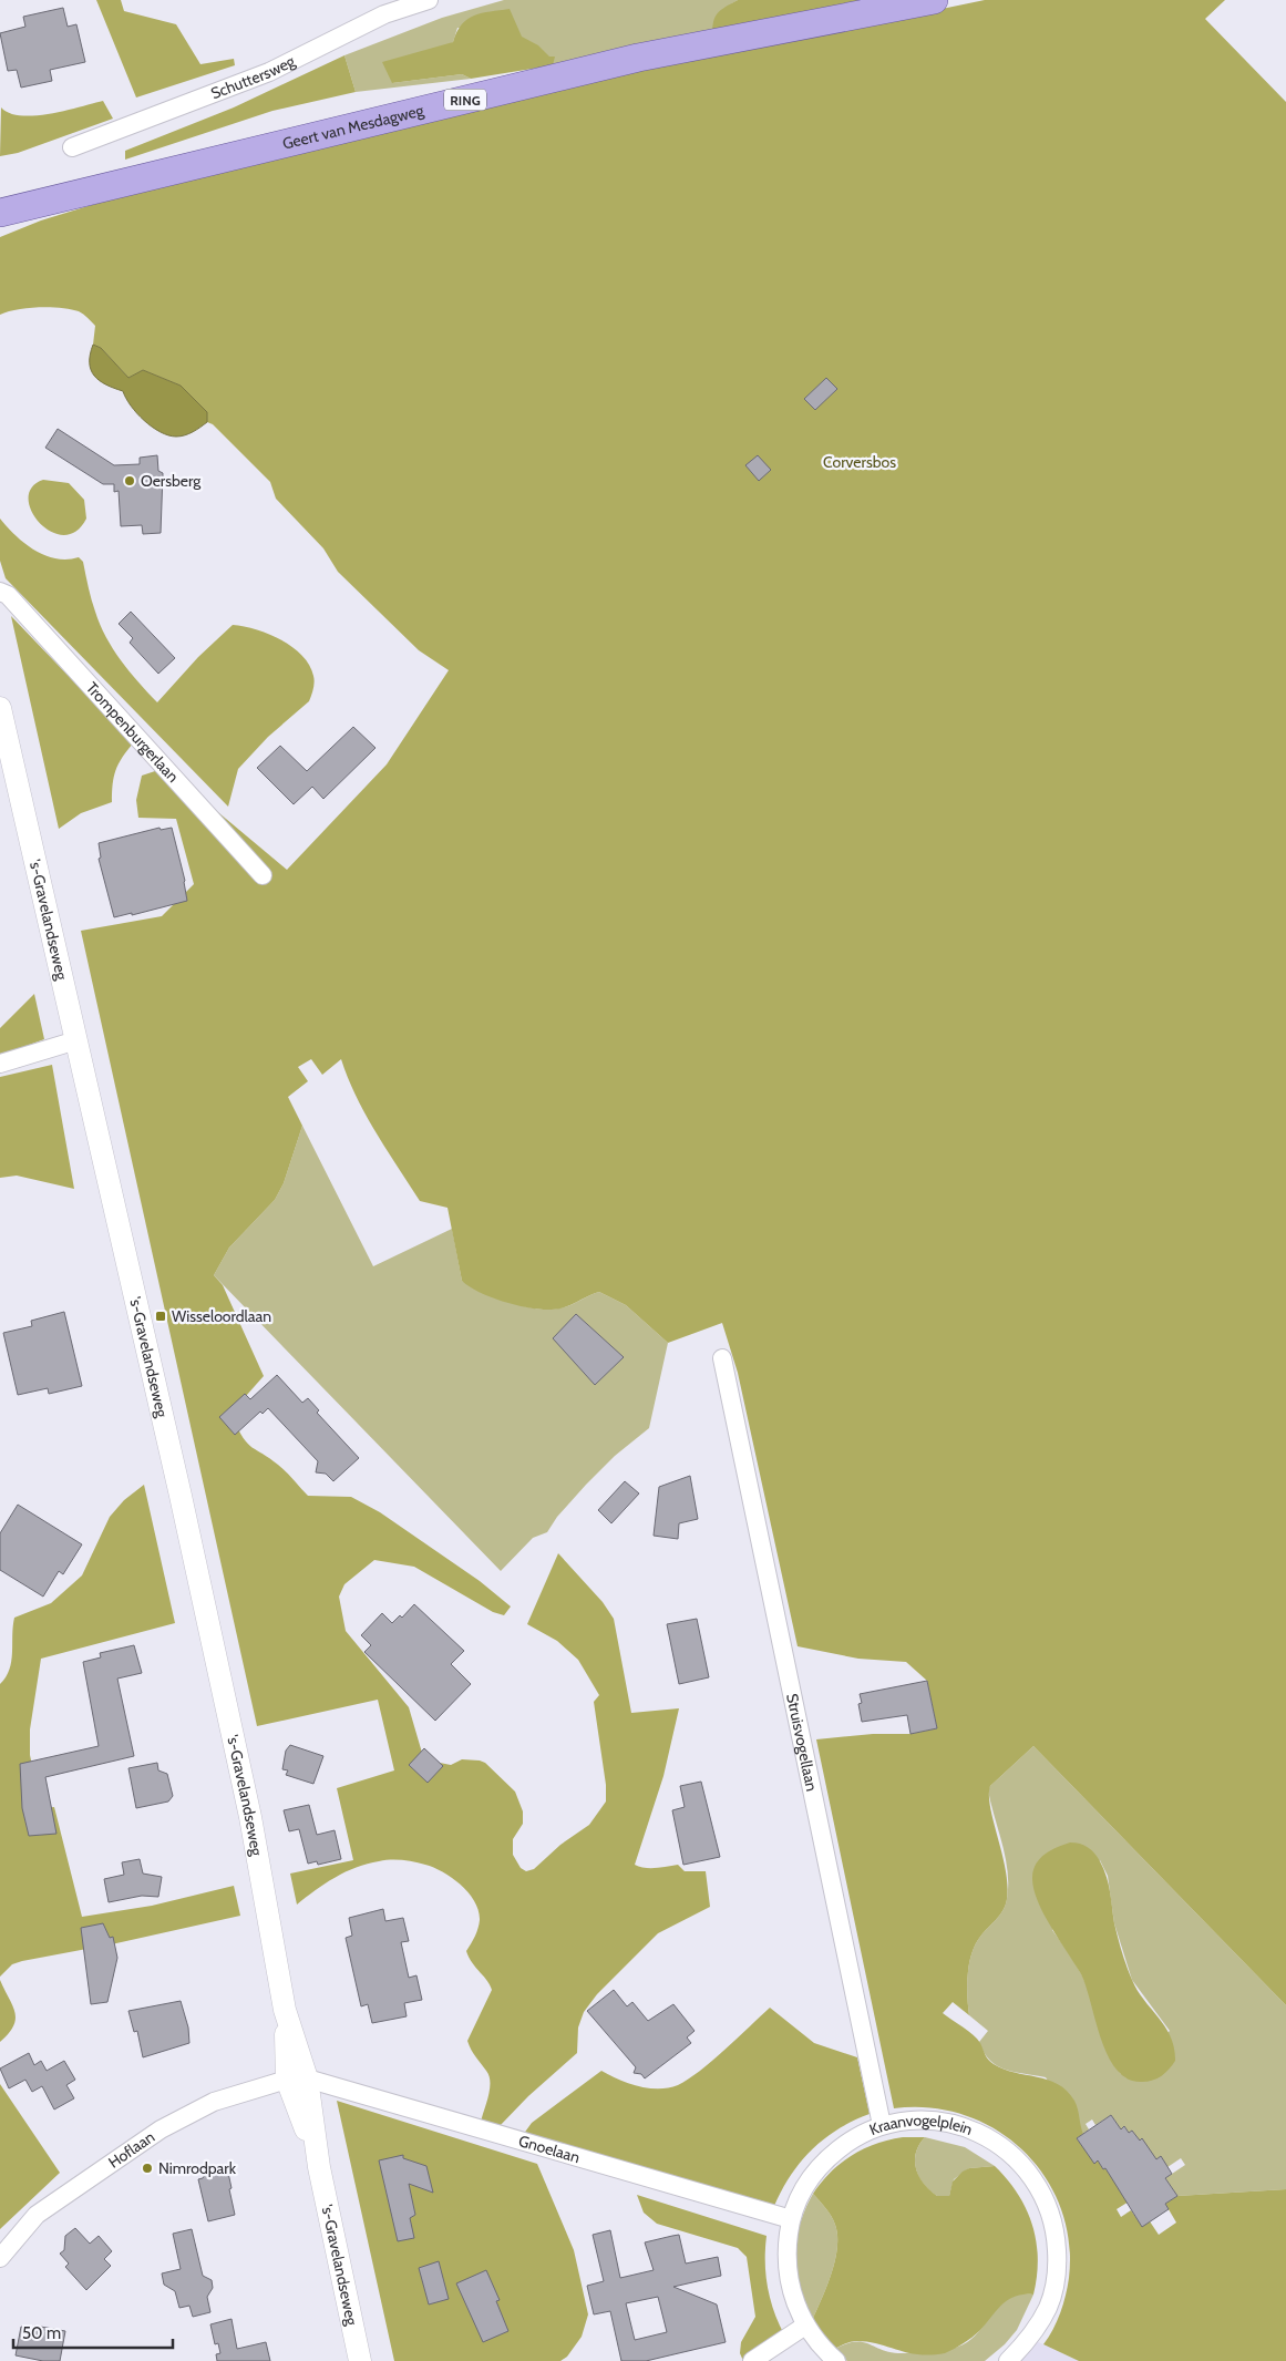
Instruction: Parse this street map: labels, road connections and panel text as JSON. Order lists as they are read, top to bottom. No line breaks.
{"streets":{"main road":["RING","Geert van Mesdagweg"],"street":["Schuttersweg","Trompenburgerlaan","'s-Gravelandseweg","Struisvogellaan","Kraanvogelplein","Gnoelaan","Hoflaan"]},"crossings":[["'s-Gravelandseweg","Gnoelaan"],["'s-Gravelandseweg","Hoflaan"],["Struisvogellaan","Kraanvogelplein"],["Kraanvogelplein","Gnoelaan"],["Gnoelaan","Hoflaan"]],"parks":["Corversbos"],"places":{"other":["Oersberg","Nimrodpark"],"transit":["Wisseloordlaan"]},"scale_bar":"50 m"}
